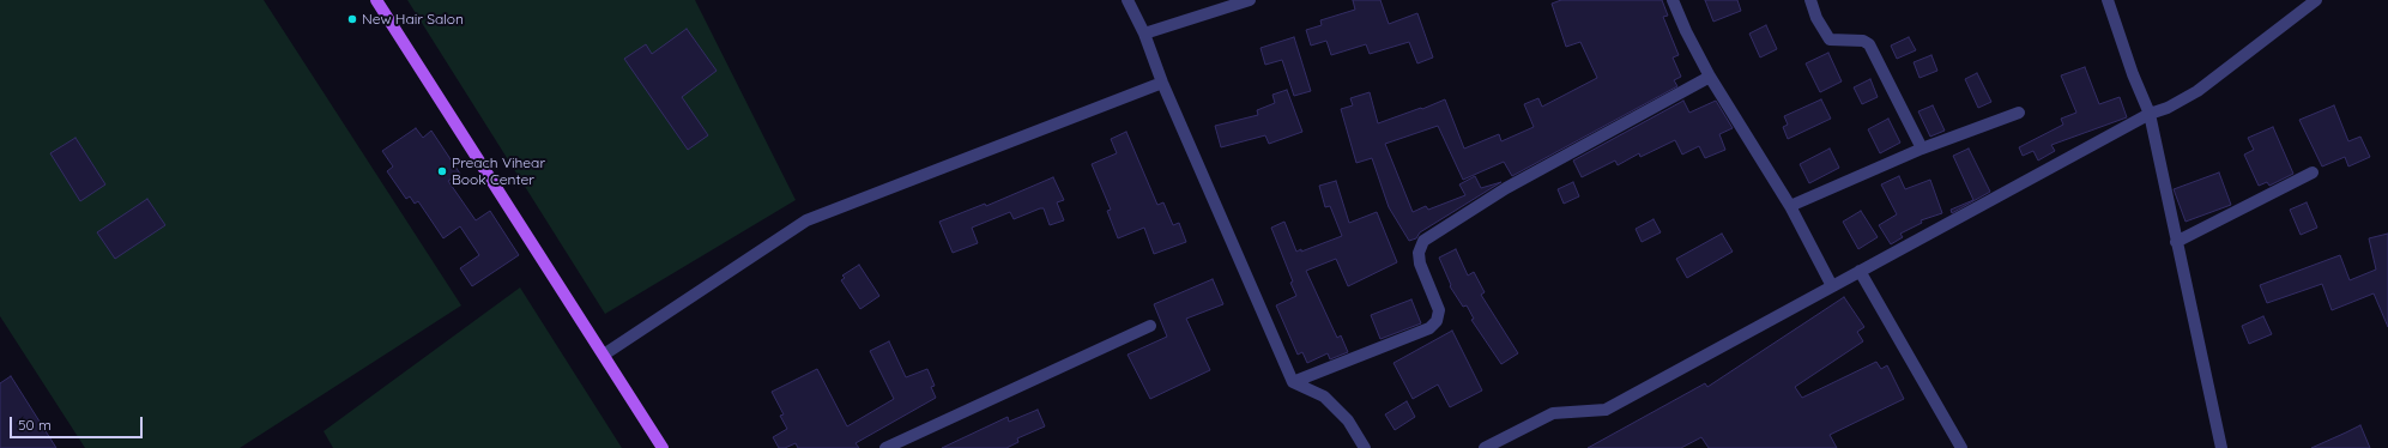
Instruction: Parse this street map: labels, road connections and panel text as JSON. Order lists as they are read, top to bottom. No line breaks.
{"places":["New Hair Salon","Preach Vihear Book Center"],"scale_bar":"50 m"}
